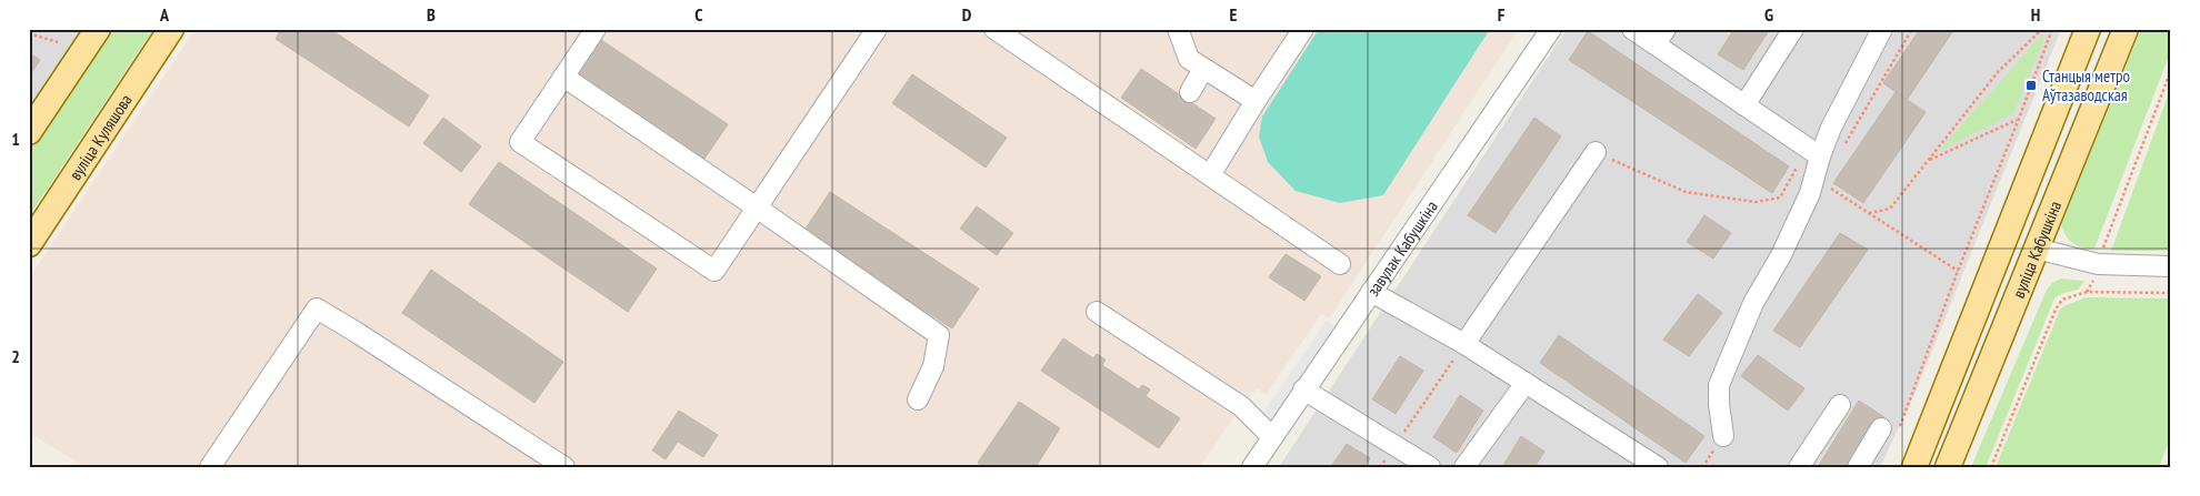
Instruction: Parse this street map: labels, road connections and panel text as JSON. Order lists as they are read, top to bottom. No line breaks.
{"streets":{"main road":["вуліца Куляшова","вуліца Кабушкіна"],"street":["завулак Кабушкіна"]},"places":{"transit":["Станцыя метро Аўтазаводская"]},"grid":{"columns":["A","B","C","D","E","F","G","H"],"rows":["1","2"]}}
